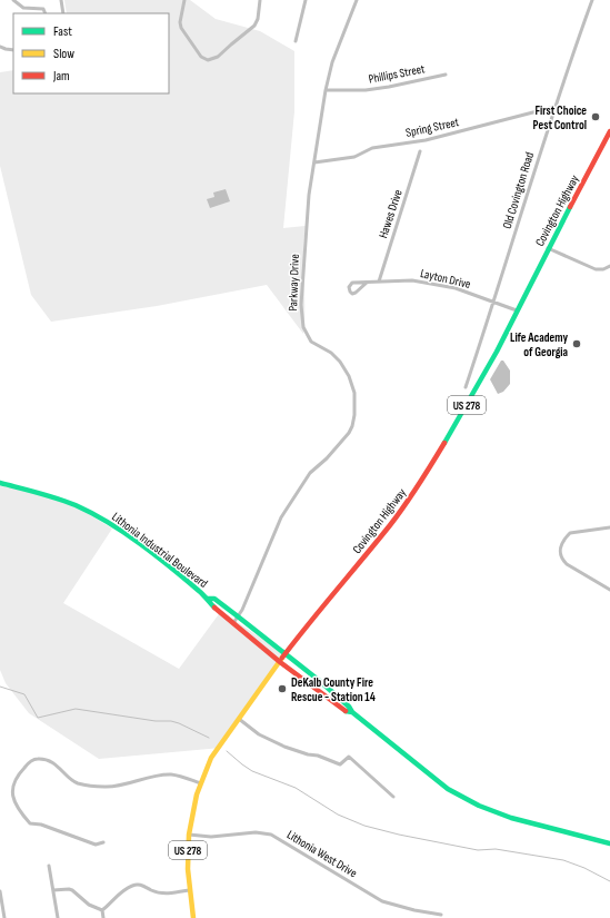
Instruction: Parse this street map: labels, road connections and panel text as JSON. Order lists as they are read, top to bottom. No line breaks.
{"streets":{"main road":["Covington Highway","US 278","Lithonia Industrial Boulevard"],"street":["Phillips Street","Spring Street","Old Covington Road","Hawes Drive","Layton Drive","Parkway Drive","Lithonia West Drive"]},"crossings":[["Phillips Street","Parkway Drive"],["Spring Street","Old Covington Road"],["Spring Street","Parkway Drive"],["Old Covington Road","Layton Drive"],["Covington Highway","Layton Drive"],["Covington Highway","Lithonia Industrial Boulevard"],["Covington Highway","Lithonia West Drive"],["Hawes Drive","Layton Drive"],["Parkway Drive","Lithonia Industrial Boulevard"]],"places":["First Choice Pest Control","Life Academy of Georgia","DeKalb County Fire Rescue - Station 14"],"legend":["Fast","Slow","Jam"]}
